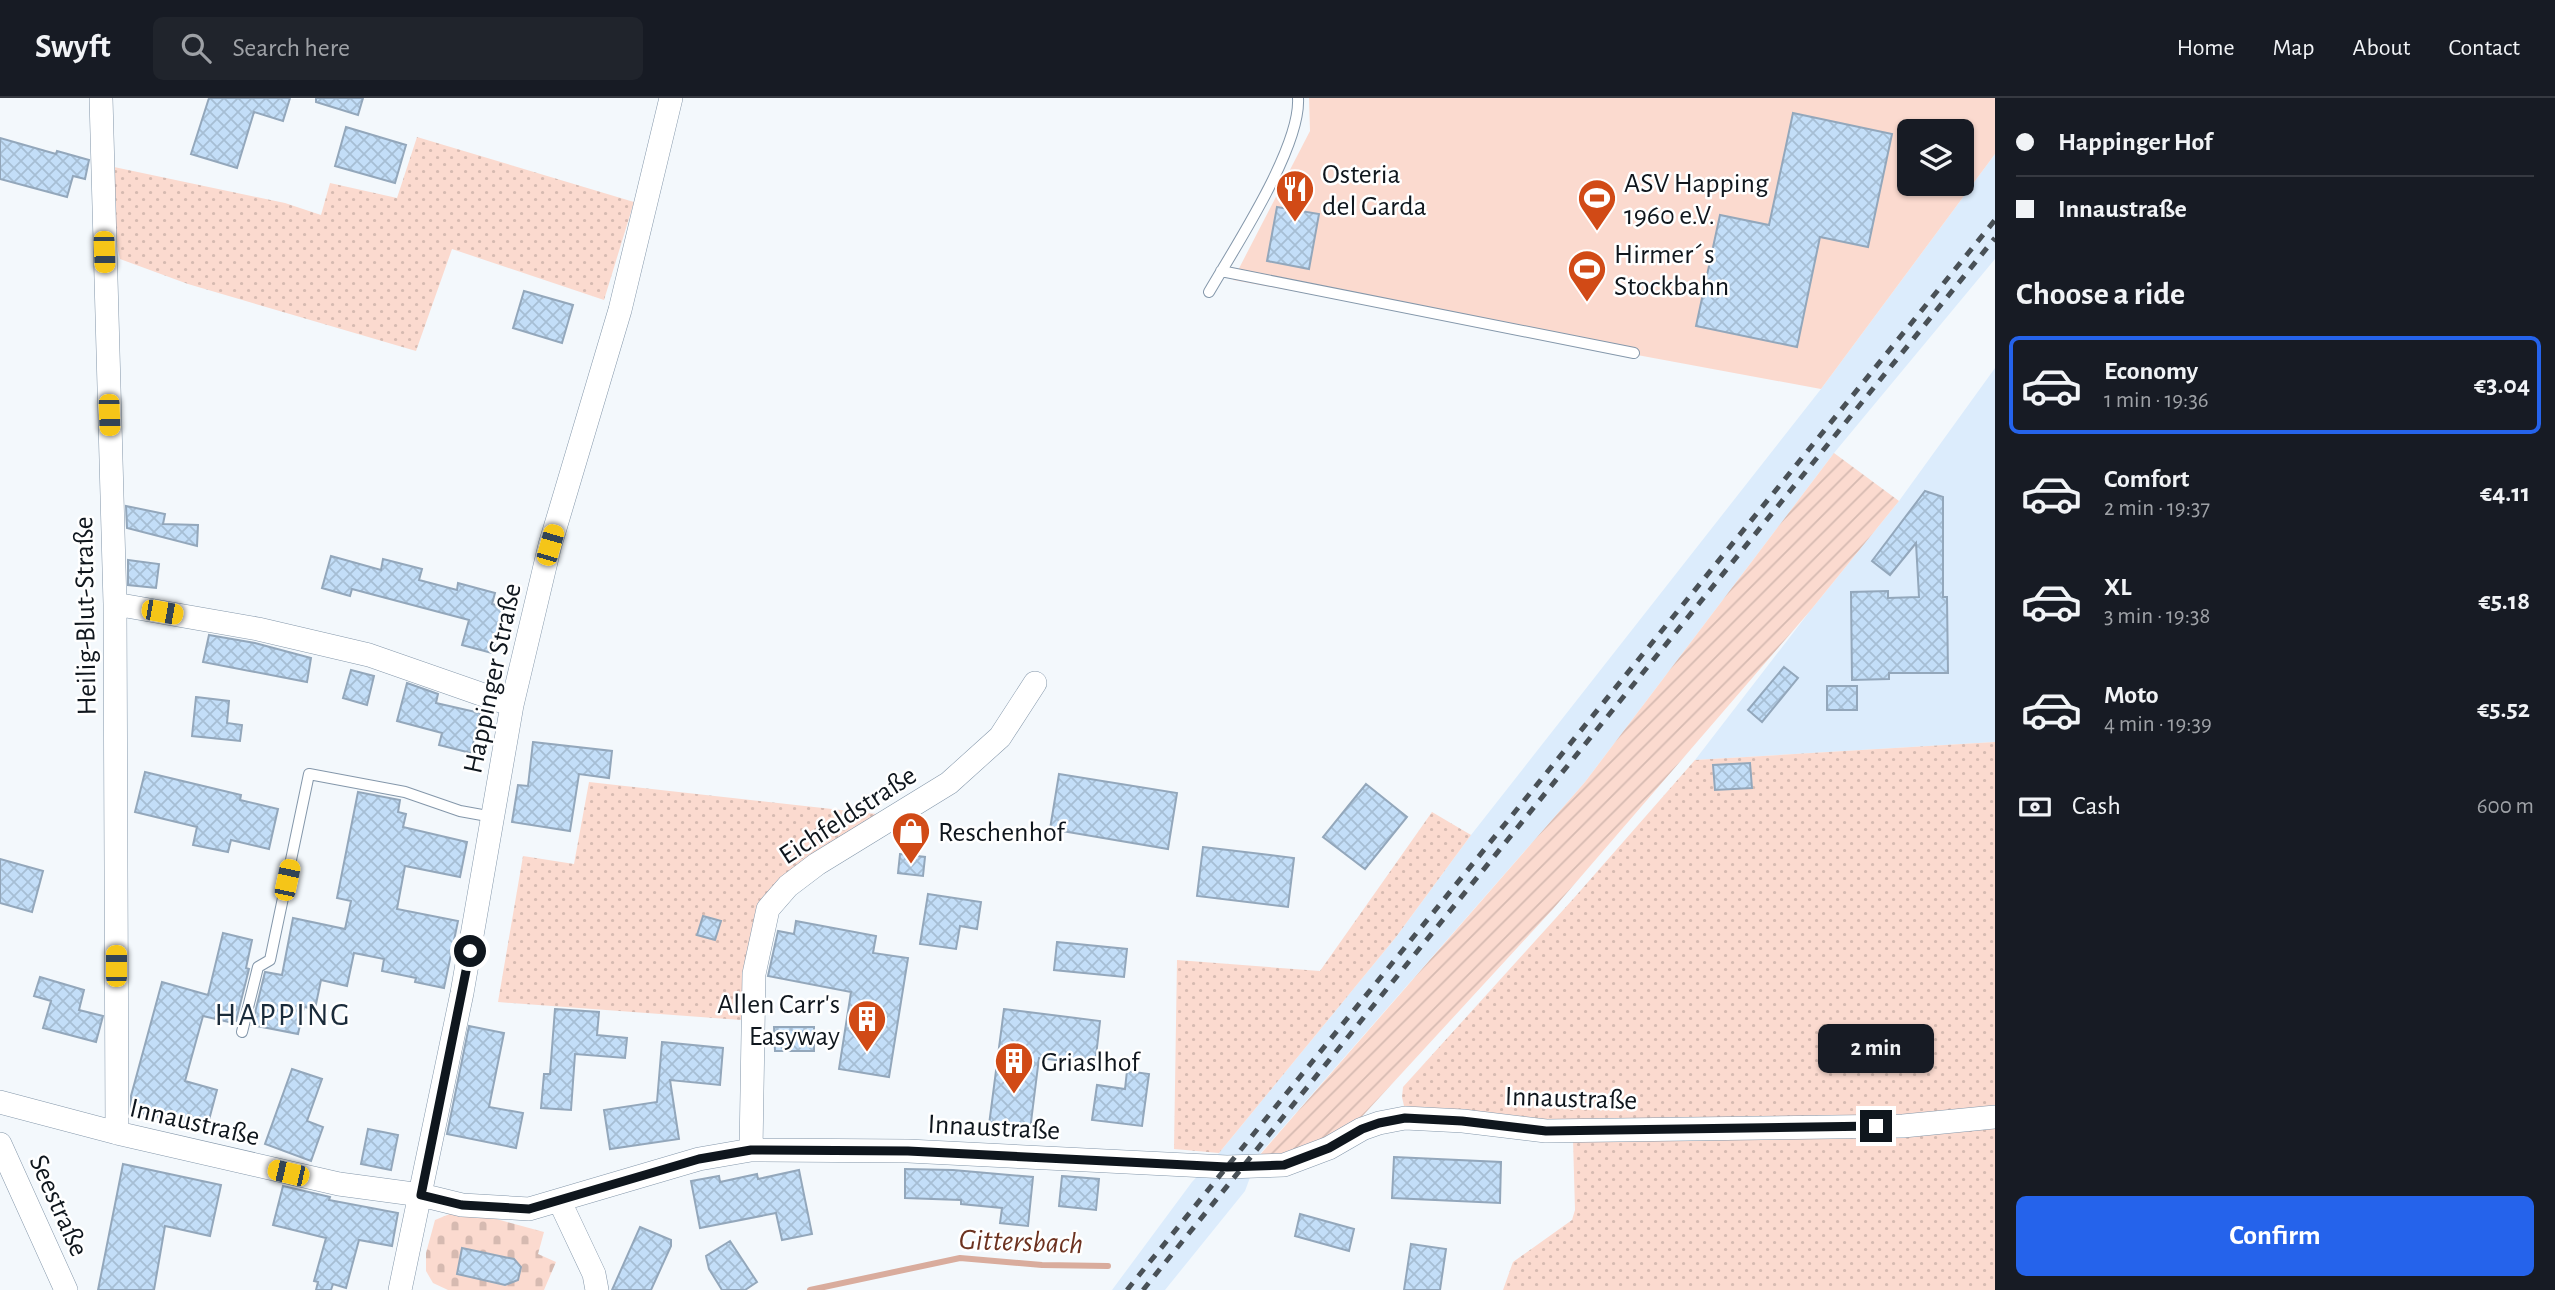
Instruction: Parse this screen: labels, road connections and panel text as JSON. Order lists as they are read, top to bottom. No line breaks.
{"streets":{"street":["Heilig-Blut-Straße","Happinger Straße","Eichfeldstraße","Innaustraße","Seestraße"]},"crossings":[["Heilig-Blut-Straße","Innaustraße"],["Happinger Straße","Innaustraße"],["Eichfeldstraße","Innaustraße"]],"districts":["HAPPING"],"water":["Gittersbach"],"places":{"restaurant":["Osteria del Garda"],"sports":["ASV Happing 1960 e.V.","Hirmer´s Stockbahn"],"shop":["Reschenhof"],"building":["Allen Carr's Easyway","Griaslhof"]},"page":{"header":"Swyft","search":"Search here","nav":["Home","Map","About","Contact"],"banner":["Happinger Hof","Innaustraße"],"heading":"Choose a ride","list":[{"name":"Economy","note":"1 min · 19:36","value":"€3.04"},{"name":"Comfort","note":"2 min · 19:37","value":"€4.11"},{"name":"XL","note":"3 min · 19:38","value":"€5.18"},{"name":"Moto","note":"4 min · 19:39","value":"€5.52"}],"pay":["Cash","600 m"],"bubble":"2 min","buttons":"Confirm"}}
